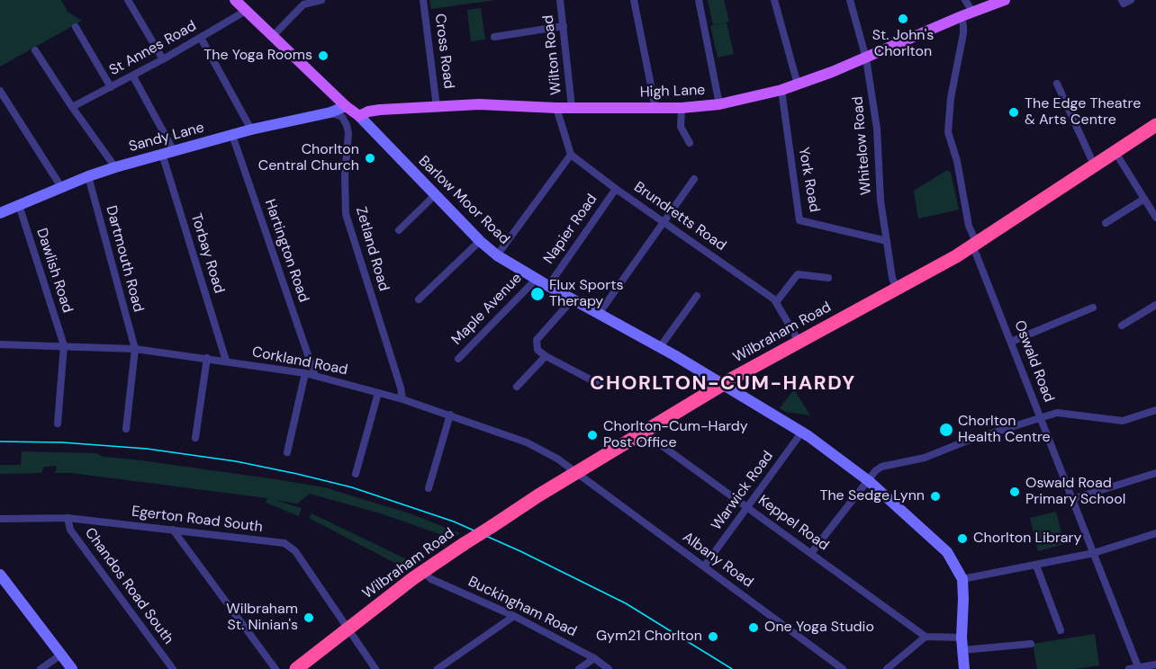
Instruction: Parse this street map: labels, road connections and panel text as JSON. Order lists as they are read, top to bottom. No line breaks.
{"streets":{"highway":["Wilbraham Road"],"main road":["High Lane","Sandy Lane","Barlow Moor Road"],"street":["St Annes Road","Cross Road","Wilton Road","Whitelow Road","York Road","Brundretts Road","Napier Road","Zetland Road","Hartington Road","Torbay Road","Dartmouth Road","Dawlish Road","Maple Avenue","Corkland Road","Oswald Road","Warwick Road","Egerton Road South","Keppel Road","Albany Road","Chandos Road South","Buckingham Road"]},"crossings":[["St Annes Road","Barlow Moor Road"],["St Annes Road","Torbay Road"],["Cross Road","High Lane"],["Wilton Road","High Lane"],["High Lane","Whitelow Road"],["High Lane","York Road"],["High Lane","Barlow Moor Road"],["High Lane","Oswald Road"],["Sandy Lane","Barlow Moor Road"],["Sandy Lane","Zetland Road"],["Sandy Lane","Hartington Road"],["Sandy Lane","Torbay Road"],["Sandy Lane","Dartmouth Road"],["Sandy Lane","Dawlish Road"],["Whitelow Road","York Road"],["Whitelow Road","Wilbraham Road"],["Barlow Moor Road","Napier Road"],["Barlow Moor Road","Maple Avenue"],["Barlow Moor Road","Wilbraham Road"],["Barlow Moor Road","Warwick Road"],["Brundretts Road","Napier Road"],["Brundretts Road","Wilbraham Road"],["Zetland Road","Corkland Road"],["Hartington Road","Corkland Road"],["Torbay Road","Corkland Road"],["Dartmouth Road","Corkland Road"],["Dawlish Road","Corkland Road"],["Wilbraham Road","Corkland Road"],["Wilbraham Road","Oswald Road"],["Wilbraham Road","Egerton Road South"],["Wilbraham Road","Keppel Road"],["Wilbraham Road","Albany Road"],["Wilbraham Road","Buckingham Road"],["Corkland Road","Albany Road"],["Warwick Road","Keppel Road"],["Warwick Road","Albany Road"],["Egerton Road South","Chandos Road South"]],"districts":["CHORLTON-CUM-HARDY"],"places":["St. John's Chorlton","The Yoga Rooms","The Edge Theatre & Arts Centre","Chorlton Central Church","Flux Sports Therapy","Chorlton Health Centre","Chorlton-Cum-Hardy Post Office","Oswald Road Primary School","The Sedge Lynn","Chorlton Library","Wilbraham St. Ninian's","One Yoga Studio","Gym21 Chorlton"]}
